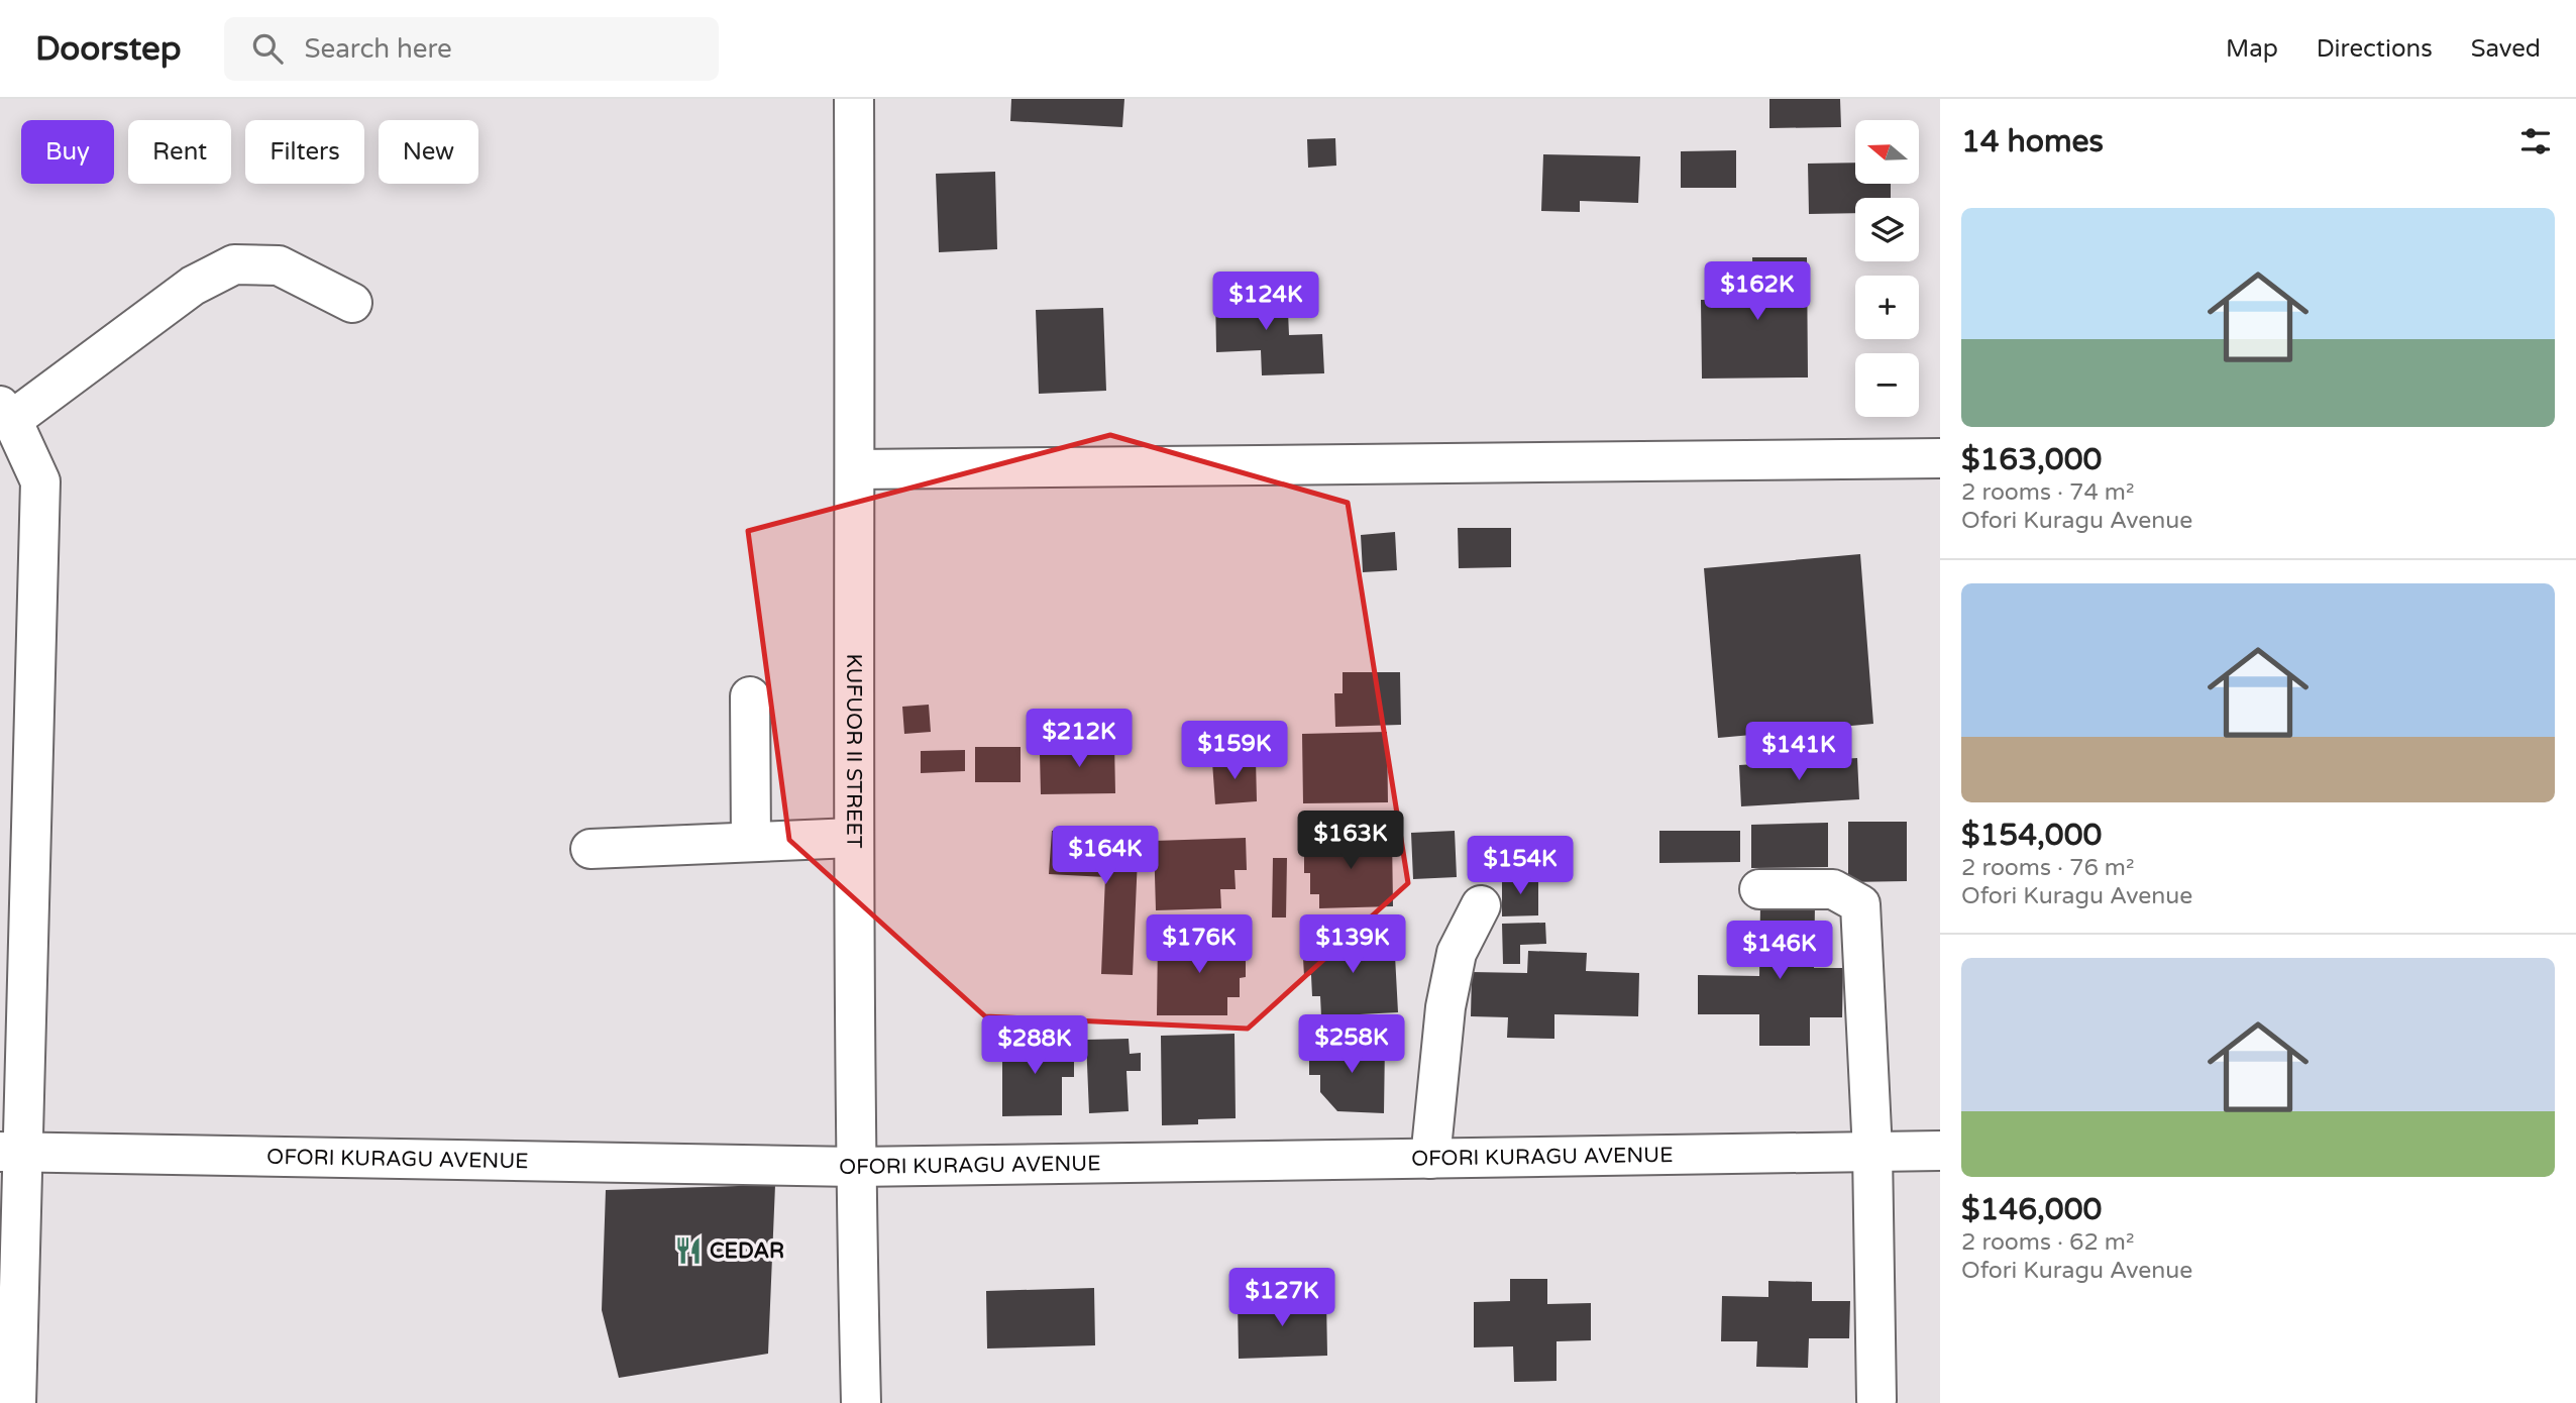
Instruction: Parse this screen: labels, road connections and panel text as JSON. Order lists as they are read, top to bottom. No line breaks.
{"streets":{"street":["KUFUOR II STREET","OFORI KURAGU AVENUE"]},"crossings":[["KUFUOR II STREET","OFORI KURAGU AVENUE"]],"places":{"restaurant":["CEDAR"]},"north":"left","page":{"header":"Doorstep","search":"Search here","nav":["Map","Directions","Saved"],"heading":"14 homes","map_buttons":["+","−"],"chip":["Buy","Rent","Filters","New"],"list":[{"name":"$163,000","note":"2 rooms · 74 m² · Ofori Kuragu Avenue"},{"name":"$154,000","note":"2 rooms · 76 m² · Ofori Kuragu Avenue"},{"name":"$146,000","note":"2 rooms · 62 m² · Ofori Kuragu Avenue"}],"price":["$162K","$124K","$212K","$159K","$141K","$163K","$164K","$154K","$176K","$139K","$146K","$258K","$288K","$127K"]}}
